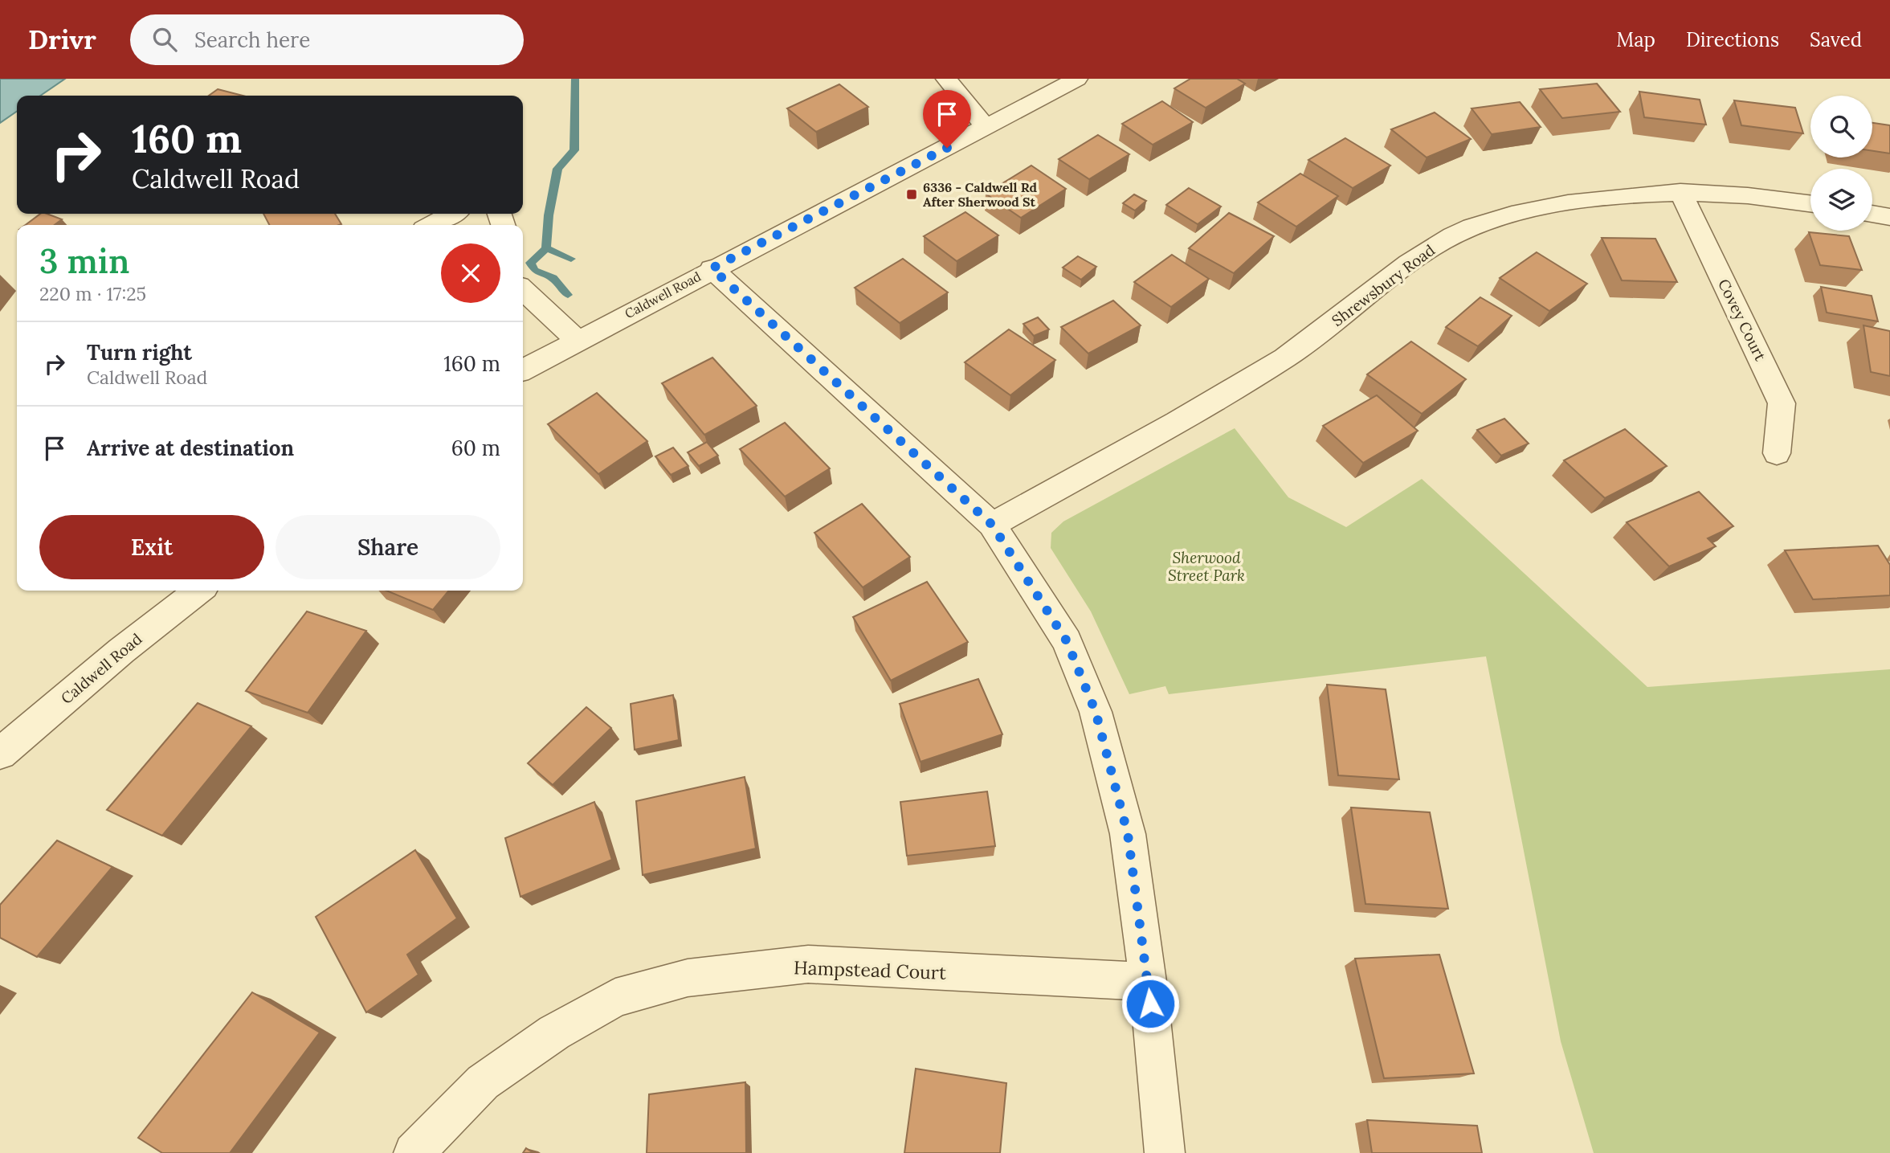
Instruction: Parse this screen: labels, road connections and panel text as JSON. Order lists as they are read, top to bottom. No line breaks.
{"streets":{"street":["Shrewsbury Road","Caldwell Road","Covey Court","Hampstead Court"]},"crossings":[["Shrewsbury Road","Covey Court"]],"parks":["Sherwood Street Park"],"places":{"transit":["6336 - Caldwell Rd After Sherwood St"]},"page":{"header":"Drivr","search":"Search here","nav":["Map","Directions","Saved"],"turn":["160 m","Caldwell Road"],"heading":["3 min","220 m · 17:25"],"list":[{"name":"Turn right","note":"Caldwell Road","value":"160 m"},{"name":"Arrive at destination","value":"60 m"}],"buttons":["Exit","Share"]}}
